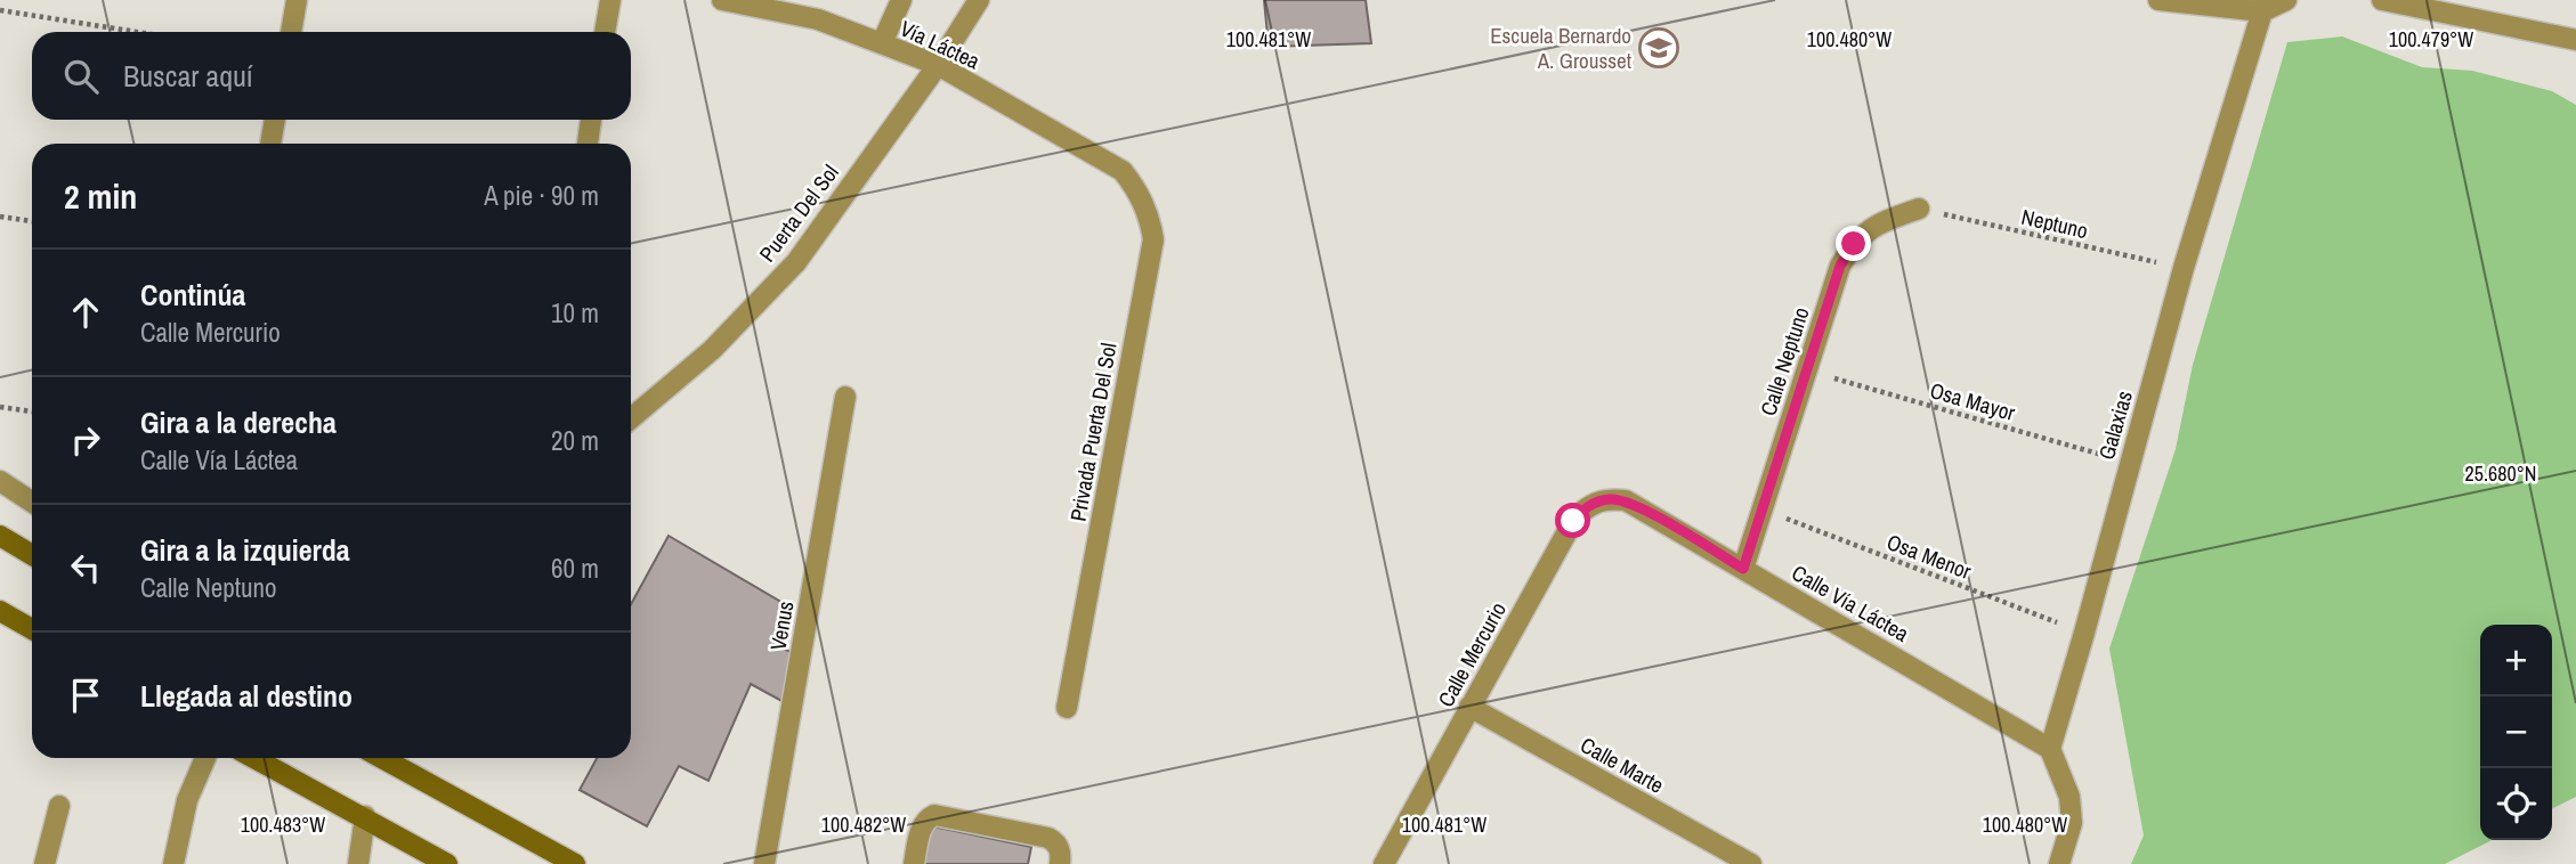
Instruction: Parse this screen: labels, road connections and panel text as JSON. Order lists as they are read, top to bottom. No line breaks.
{"streets":{"street":["Vía Láctea","Puerta Del Sol","Calle Neptuno","Galaxias","Privada Puerta Del Sol","Calle Vía Láctea","Venus","Calle Mercurio","Calle Marte"],"path":["Neptuno","Osa Mayor","Osa Menor"]},"crossings":[["Vía Láctea","Puerta Del Sol"],["Vía Láctea","Privada Puerta Del Sol"],["Neptuno","Calle Neptuno"],["Neptuno","Galaxias"],["Calle Neptuno","Osa Mayor"],["Calle Neptuno","Osa Menor"],["Calle Neptuno","Calle Vía Láctea"],["Osa Mayor","Galaxias"],["Galaxias","Osa Menor"],["Galaxias","Calle Vía Láctea"],["Calle Vía Láctea","Calle Mercurio"],["Calle Mercurio","Calle Marte"]],"places":{"school or university":["Escuela Bernardo A. Grousset"]},"page":{"search":"Buscar aquí","heading":["2 min","A pie · 90 m"],"list":[["Continúa","Calle Mercurio","10 m"],["Gira a la derecha","Calle Vía Láctea","20 m"],["Gira a la izquierda","Calle Neptuno","60 m"],"Llegada al destino"],"map_buttons":["+","−"]},"coordinates":["100.481°W","100.480°W","100.479°W","25.680°N","100.483°W","100.482°W"]}
